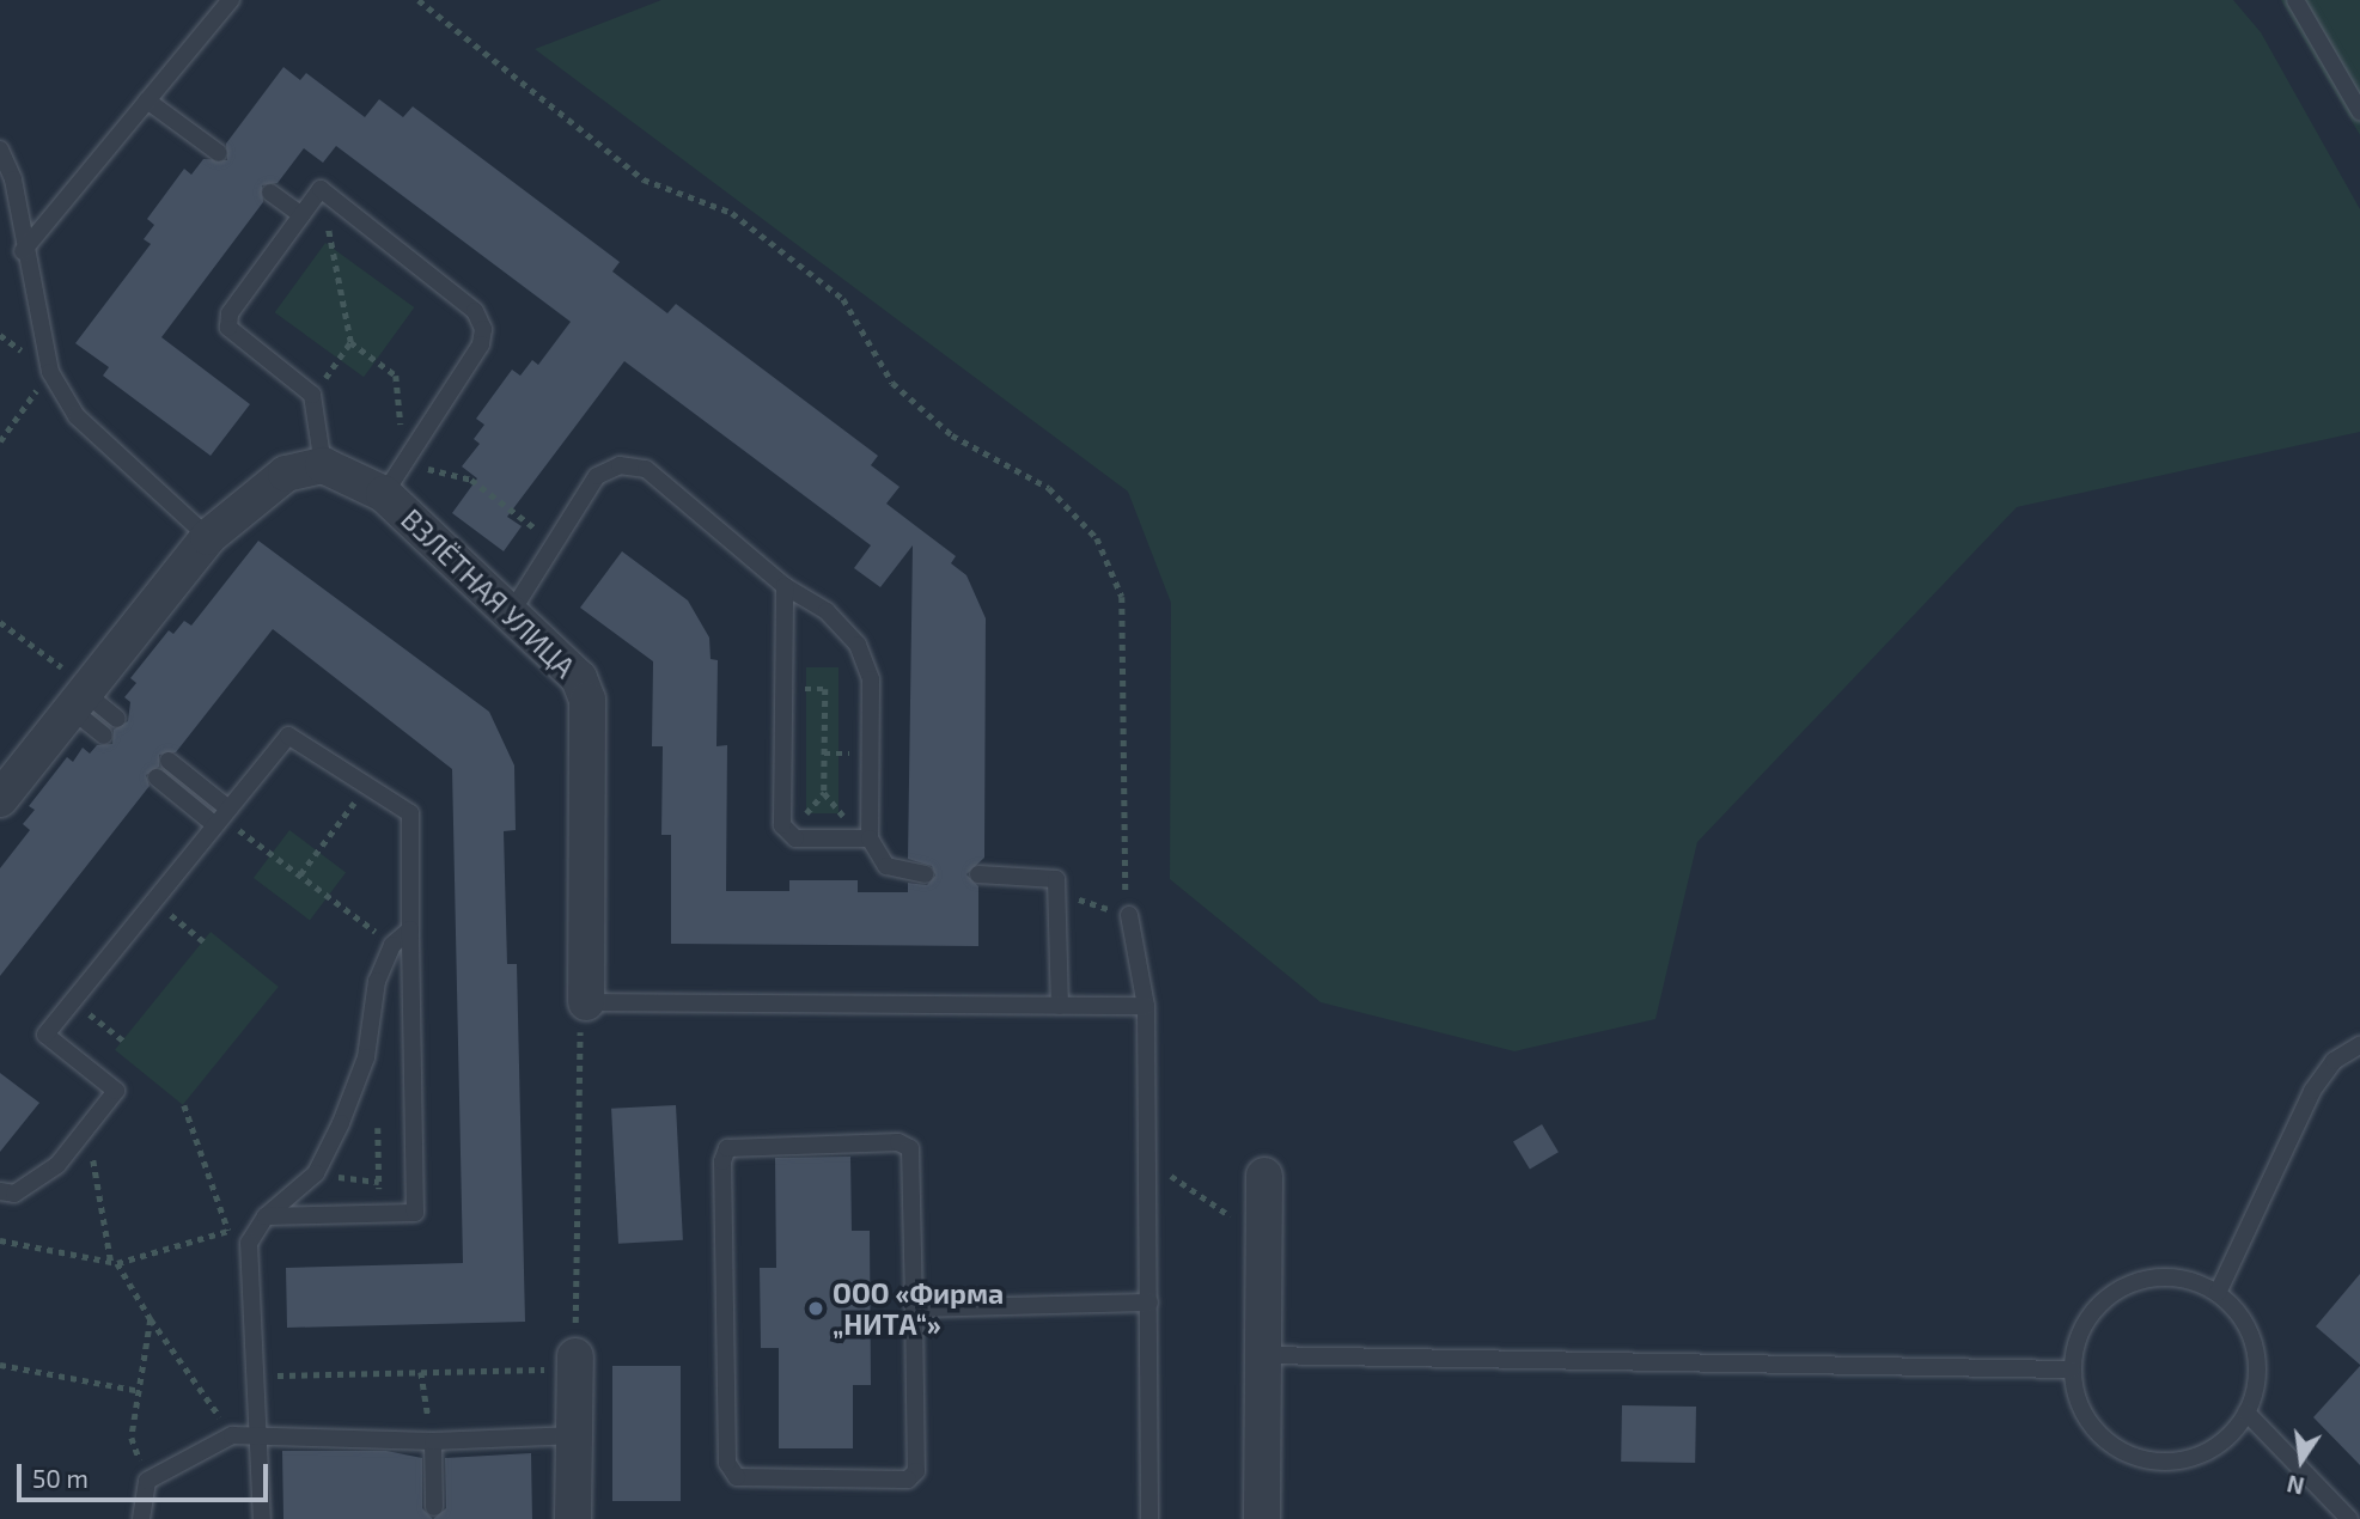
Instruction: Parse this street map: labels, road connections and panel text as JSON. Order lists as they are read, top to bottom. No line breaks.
{"streets":{"street":["ВЗЛЁТНАЯ УЛИЦА"]},"places":["ООО «Фирма „НИТА“»"],"scale_bar":"50 m","north":"bottom"}
